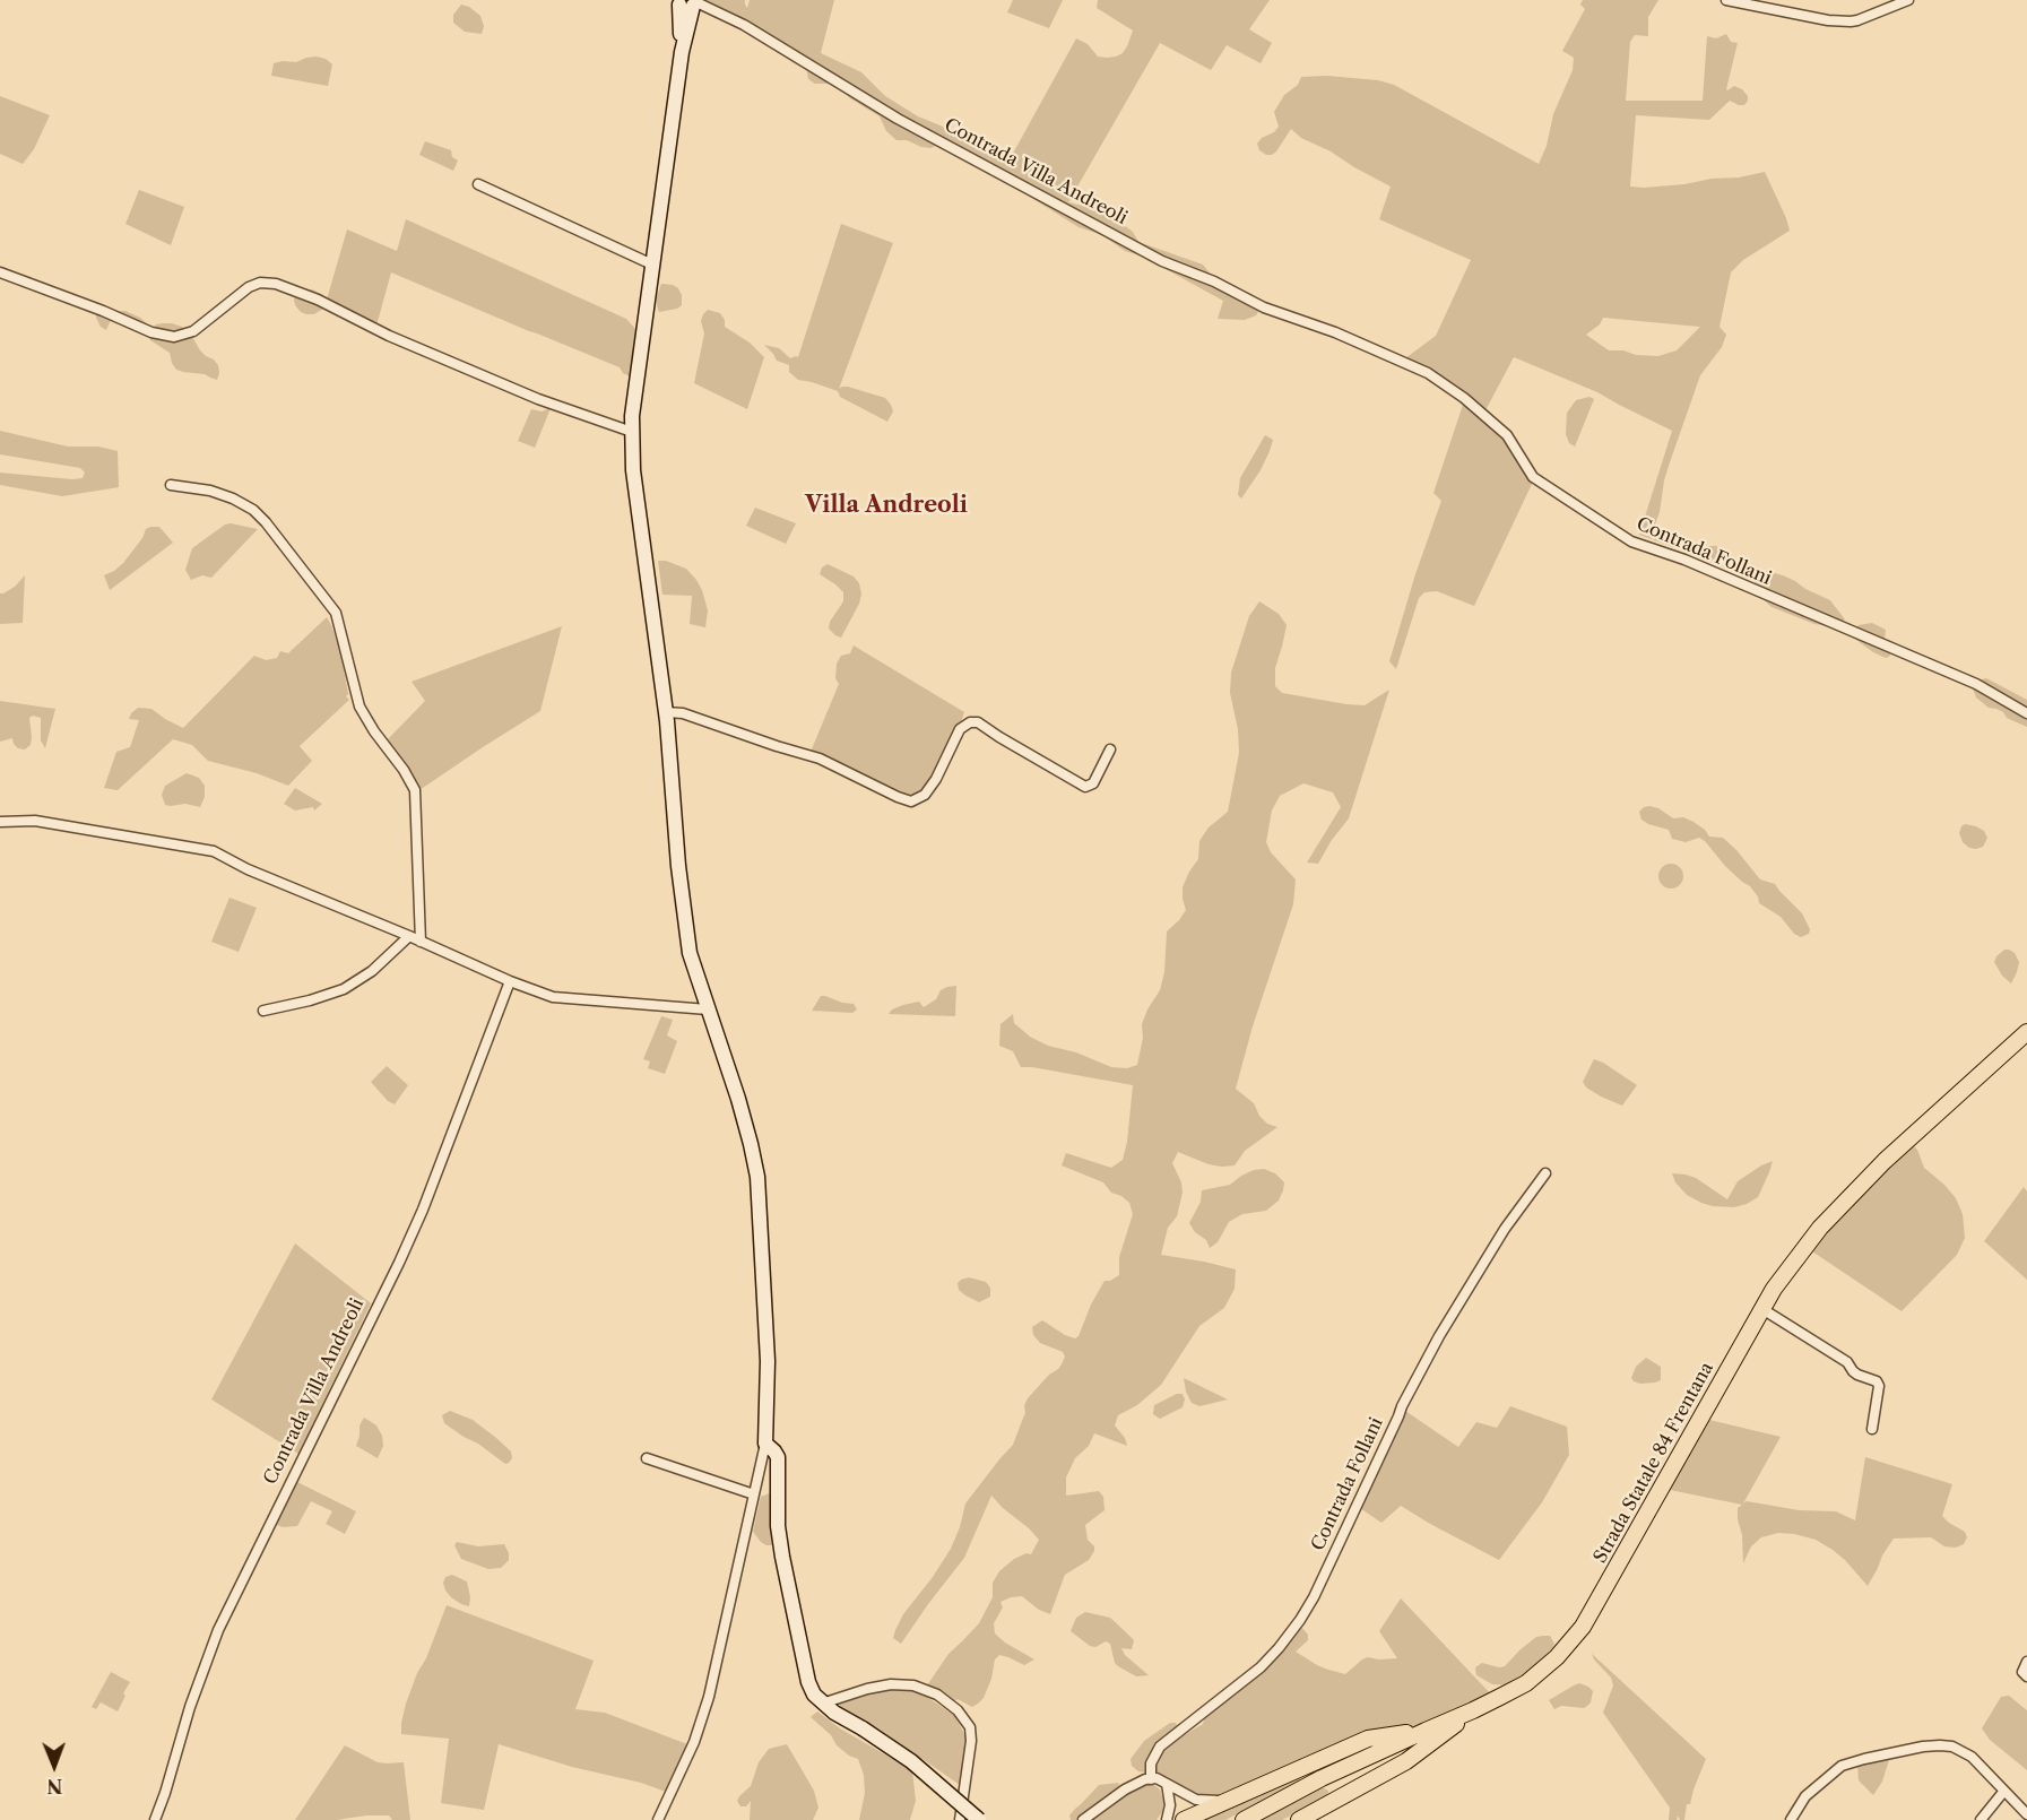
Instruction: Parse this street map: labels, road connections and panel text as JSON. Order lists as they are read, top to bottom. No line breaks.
{"streets":{"main road":["Contrada Villa Andreoli","Strada Statale 84 Frentana"],"street":["Contrada Follani"]},"crossings":[["Contrada Villa Andreoli","Contrada Follani"]],"districts":["Villa Andreoli"],"north":"bottom"}
